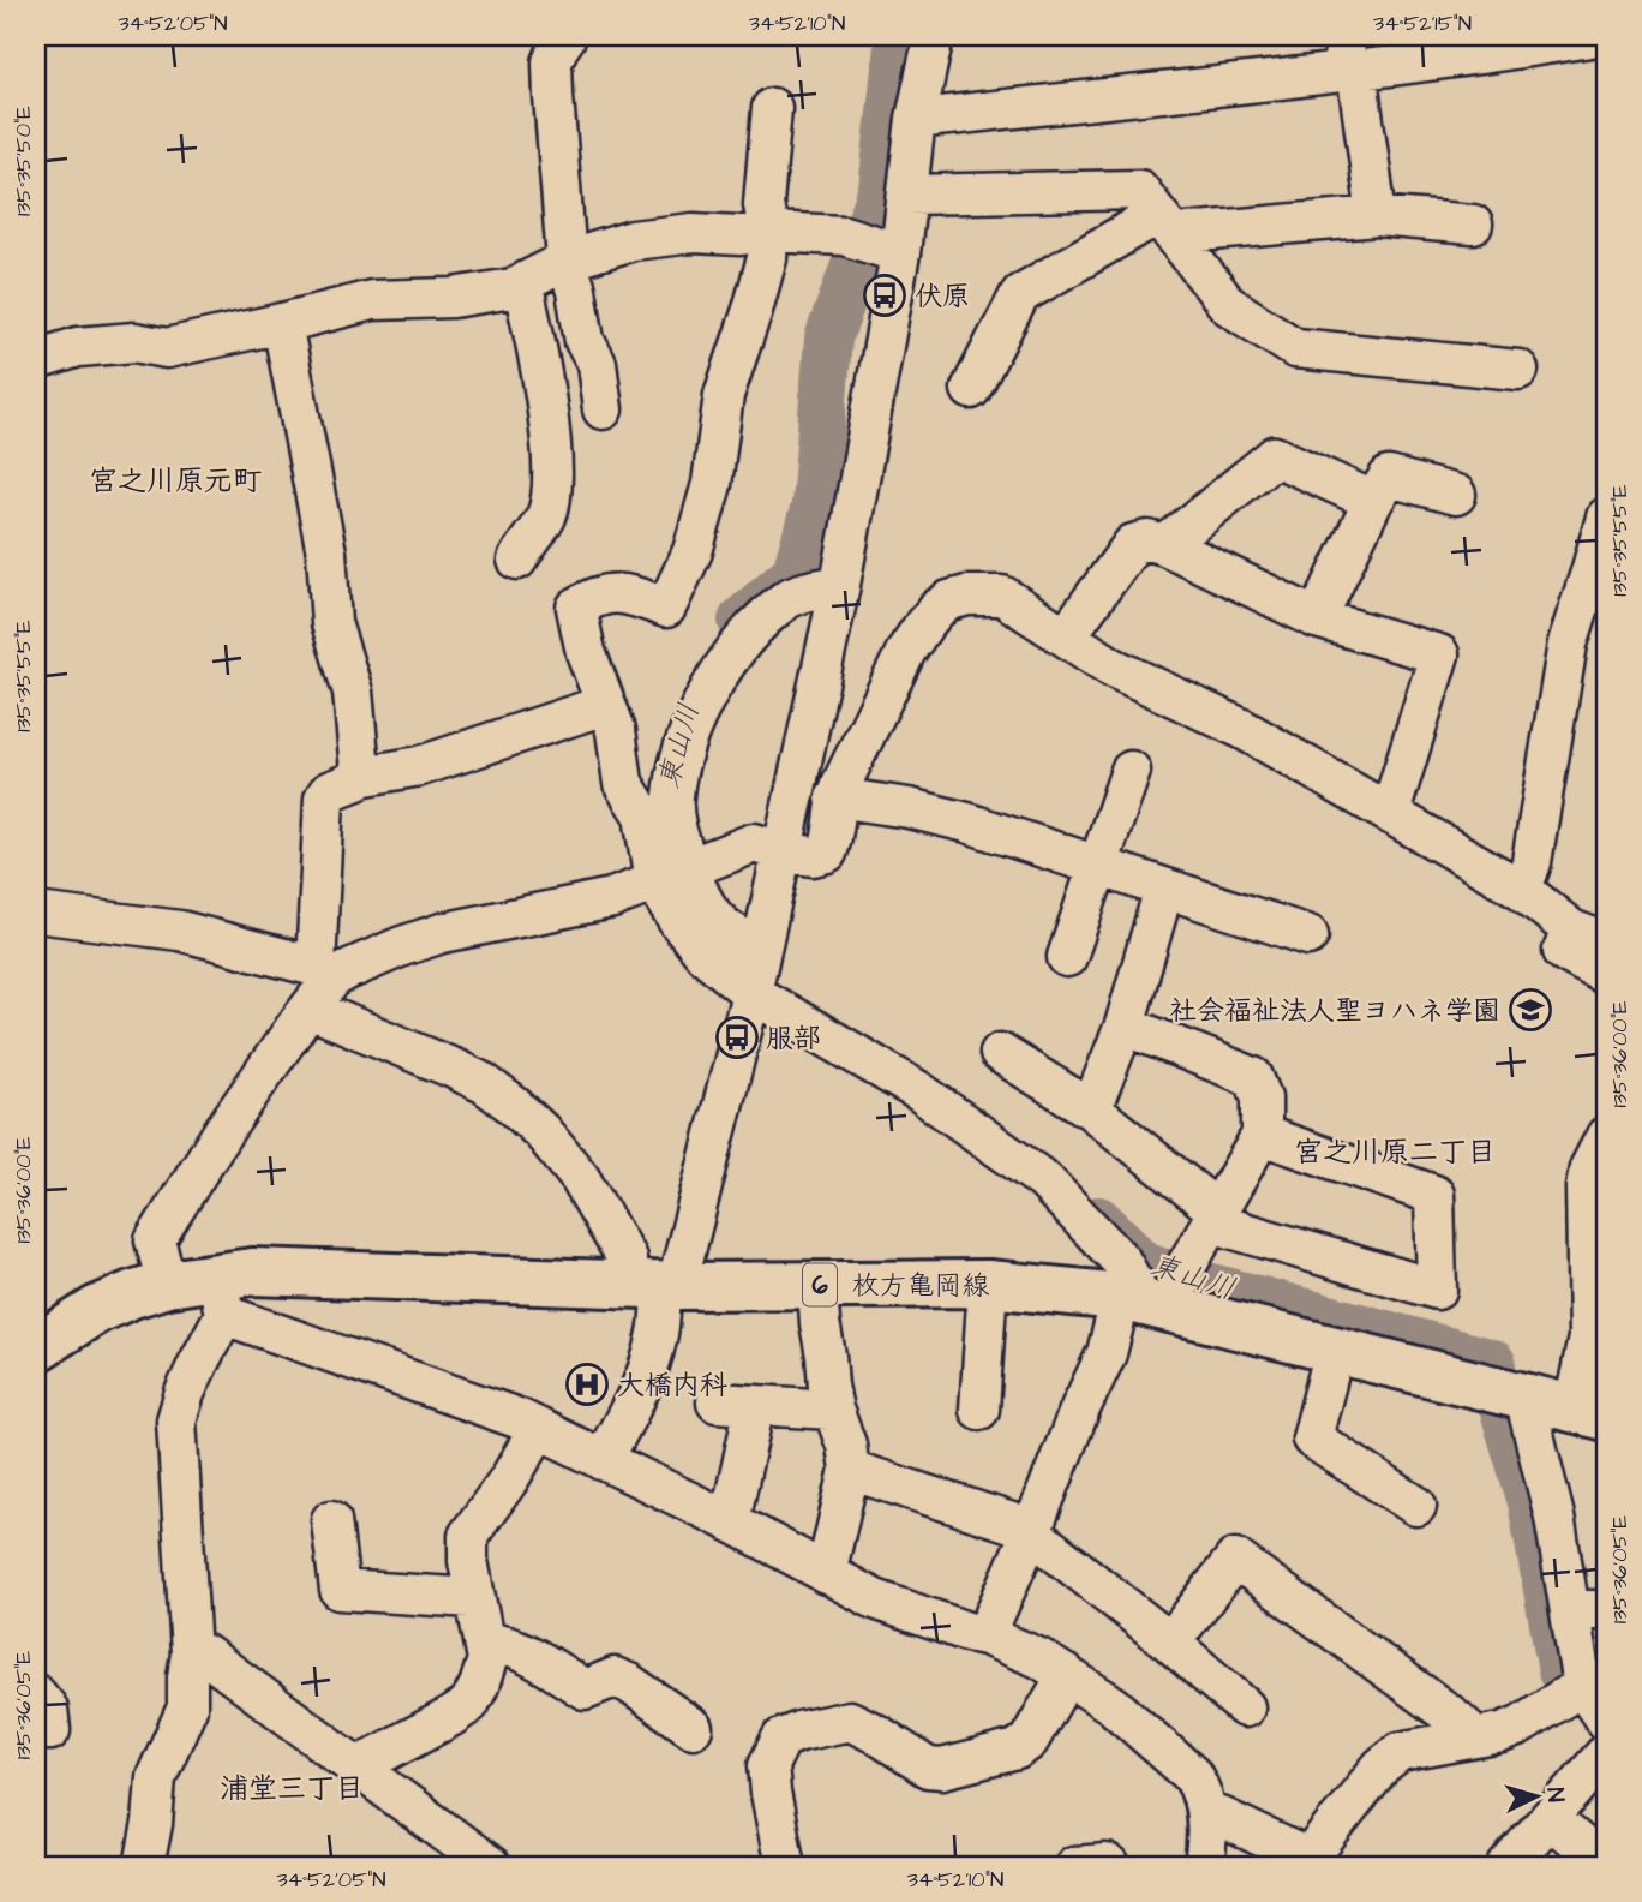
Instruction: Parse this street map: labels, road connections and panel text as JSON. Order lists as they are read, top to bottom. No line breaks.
{"streets":{"main road":["6","枚方亀岡線"]},"districts":["宮之川原元町","宮之川原二丁目","浦堂三丁目"],"water":["東山川"],"places":{"bus stop":["伏原","服部"],"school or university":["社会福祉法人聖ヨハネ学園"],"hospital":["大橋内科"]},"north":"right","coordinates":["34°52'05\"N","34°52'10\"N","34°52'15\"N","135°35'50\"E","135°35'55\"E","135°36'00\"E","135°36'05\"E"]}
